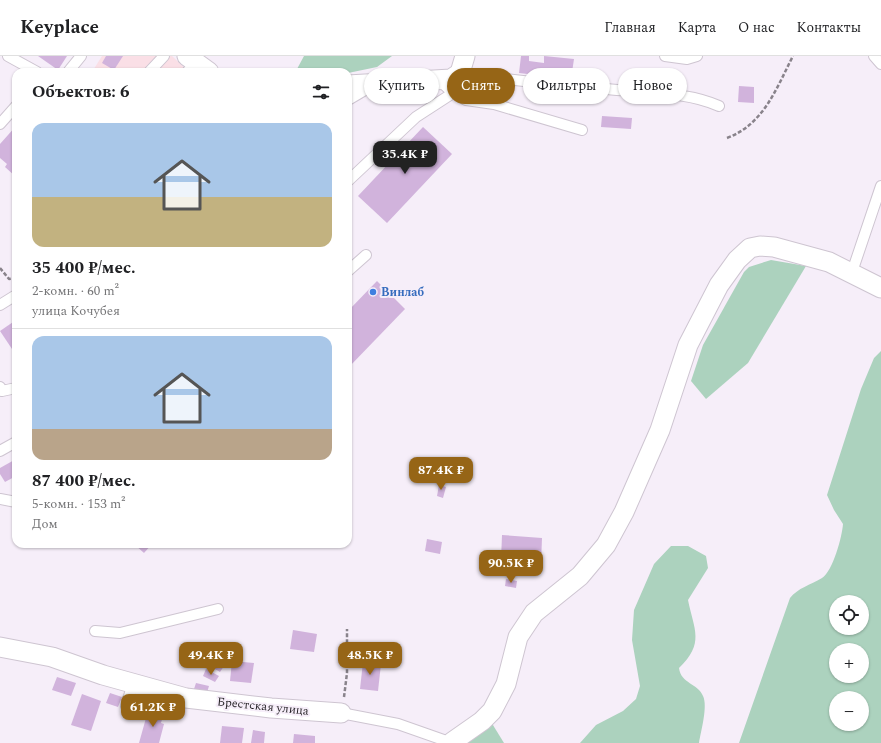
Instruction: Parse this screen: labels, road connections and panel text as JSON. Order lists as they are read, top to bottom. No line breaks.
{"streets":{"street":["Брестская улица"]},"places":["Винлаб"],"page":{"header":"Keyplace","nav":["Главная","Карта","О нас","Контакты"],"chip":["Купить","Снять","Фильтры","Новое"],"heading":"Объектов: 6","list":[{"name":"35 400 ₽/мес.","note":"2-комн. · 60 m² · улица Кочубея"},{"name":"87 400 ₽/мес.","note":"5-комн. · 153 m² · Дом"}],"price":["35.4K ₽","87.4K ₽","90.5K ₽","49.4K ₽","48.5K ₽","61.2K ₽"],"map_buttons":["+","−"]}}
